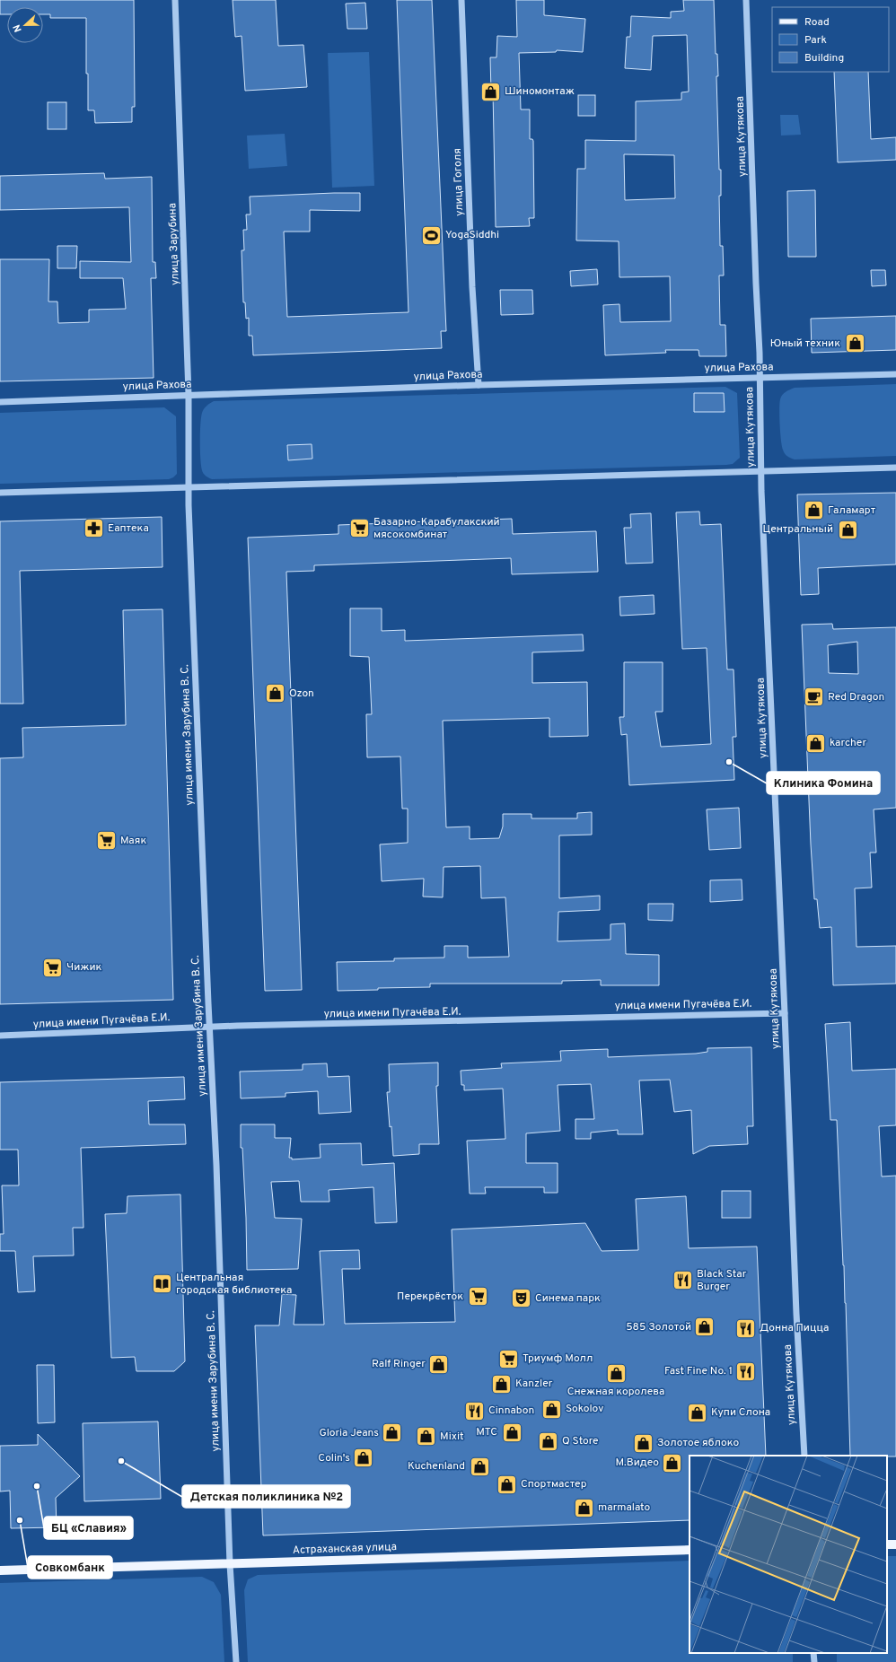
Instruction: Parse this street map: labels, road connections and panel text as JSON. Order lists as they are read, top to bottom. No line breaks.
{"streets":{"main road":["Астраханская улица"],"street":["улица Кутякова","улица Гоголя","улица Зарубина","улица Рахова","улица имени Зарубина В. С.","улица имени Пугачёва Е.И."]},"crossings":[["улица Кутякова","улица Рахова"],["улица Кутякова","улица имени Пугачёва Е.И."],["улица Гоголя","улица Рахова"],["улица Зарубина","улица Рахова"],["улица Зарубина","улица имени Зарубина В. С."],["улица имени Зарубина В. С.","улица имени Пугачёва Е.И."],["улица имени Зарубина В. С.","Астраханская улица"]],"places":{"shop":["Шиномонтаж","Юный техник","Галамарт","Центральный","Ozon","karcher","585 Золотой","Ralf Ringer","Снежная королева","Kanzler","Sokolov","Купи Слона","МТС","Gloria Jeans","Mixit","Q Store","Золотое яблоко","Colin's","М.Видео","Kuchenland","Спортмастер","marmalato"],"sports":["YogaSiddhi"],"pharmacy":["Еаптека"],"supermarket":["Базарно-Карабулакский мясокомбинат","Маяк","Чижик","Перекрёсток","Триумф Молл"],"cafe":["Red Dragon"],"other":["Клиника Фомина","Детская поликлиника №2","БЦ «Славия»","Совкомбанк"],"restaurant":["Black Star Burger","Донна Пицца","Fast Fine No. 1","Cinnabon"],"library":["Центральная городская библиотека"],"theatre":["Синема парк"]},"legend":["Road","Park","Building"],"north":"left"}
